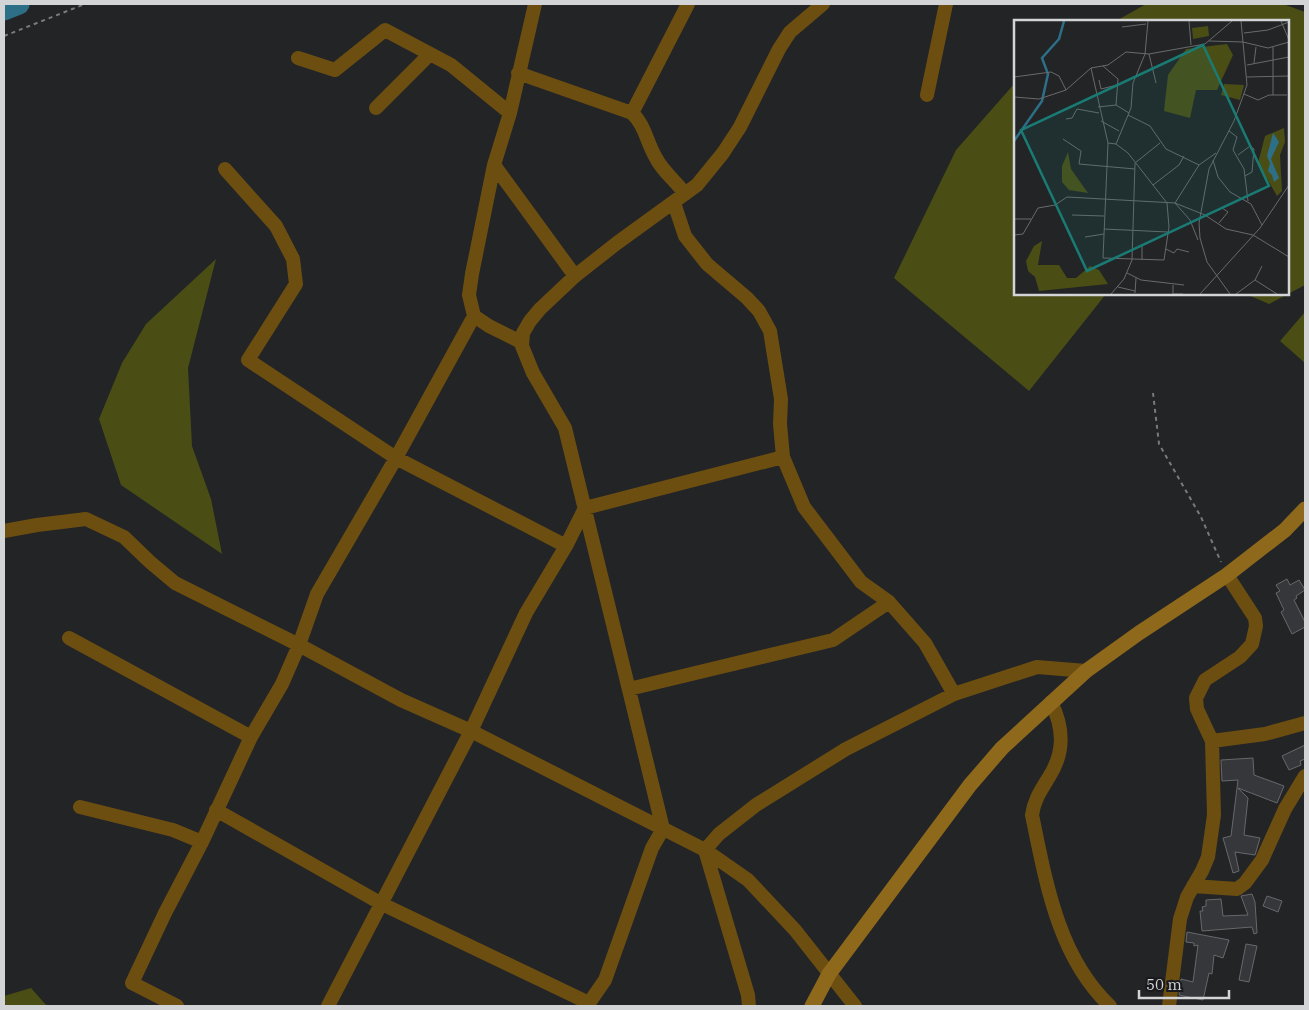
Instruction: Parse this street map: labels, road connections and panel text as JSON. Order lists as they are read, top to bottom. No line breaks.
{"scale_bar":"50 m"}
